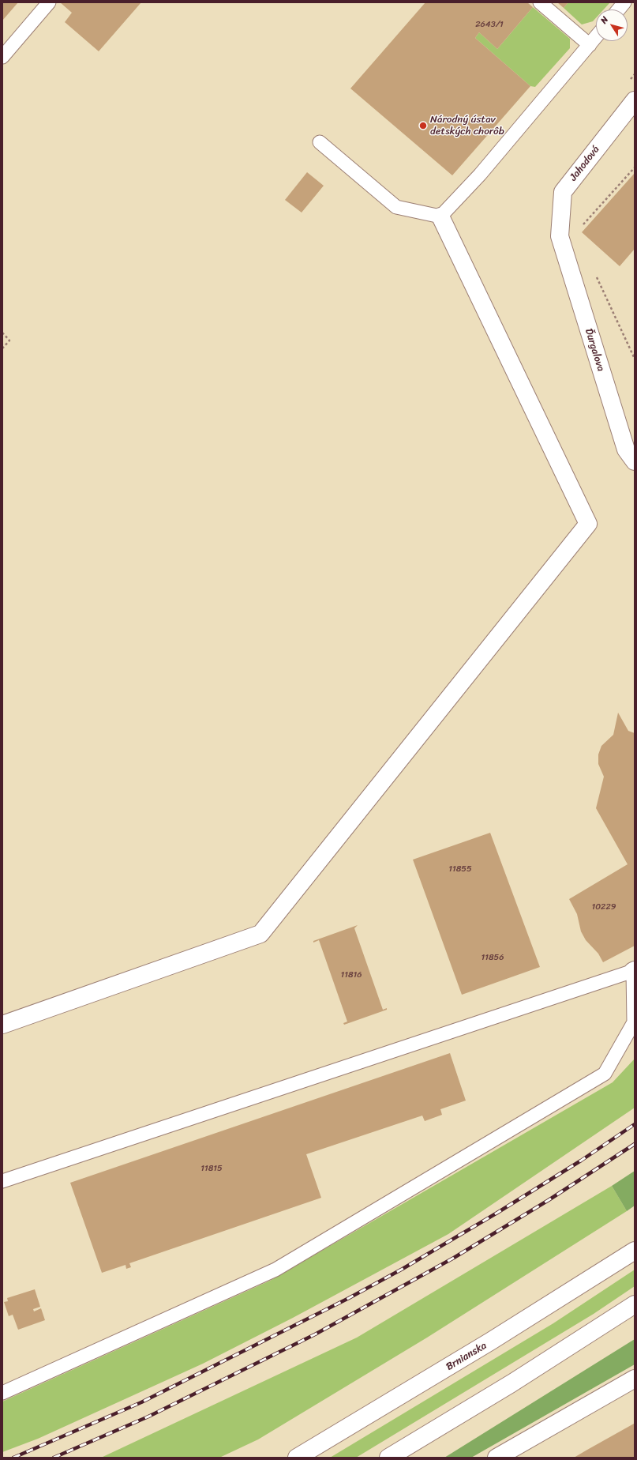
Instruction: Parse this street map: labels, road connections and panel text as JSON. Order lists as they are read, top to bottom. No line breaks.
{"streets":{"street":["Jahodová","Ďurgalova","Brnianska"]},"crossings":[["Jahodová","Ďurgalova"]],"places":["Národný ústav detských chorôb"],"house_numbers":["2643/1","11855","10229","11856","11816","11815"],"north":"top left"}
